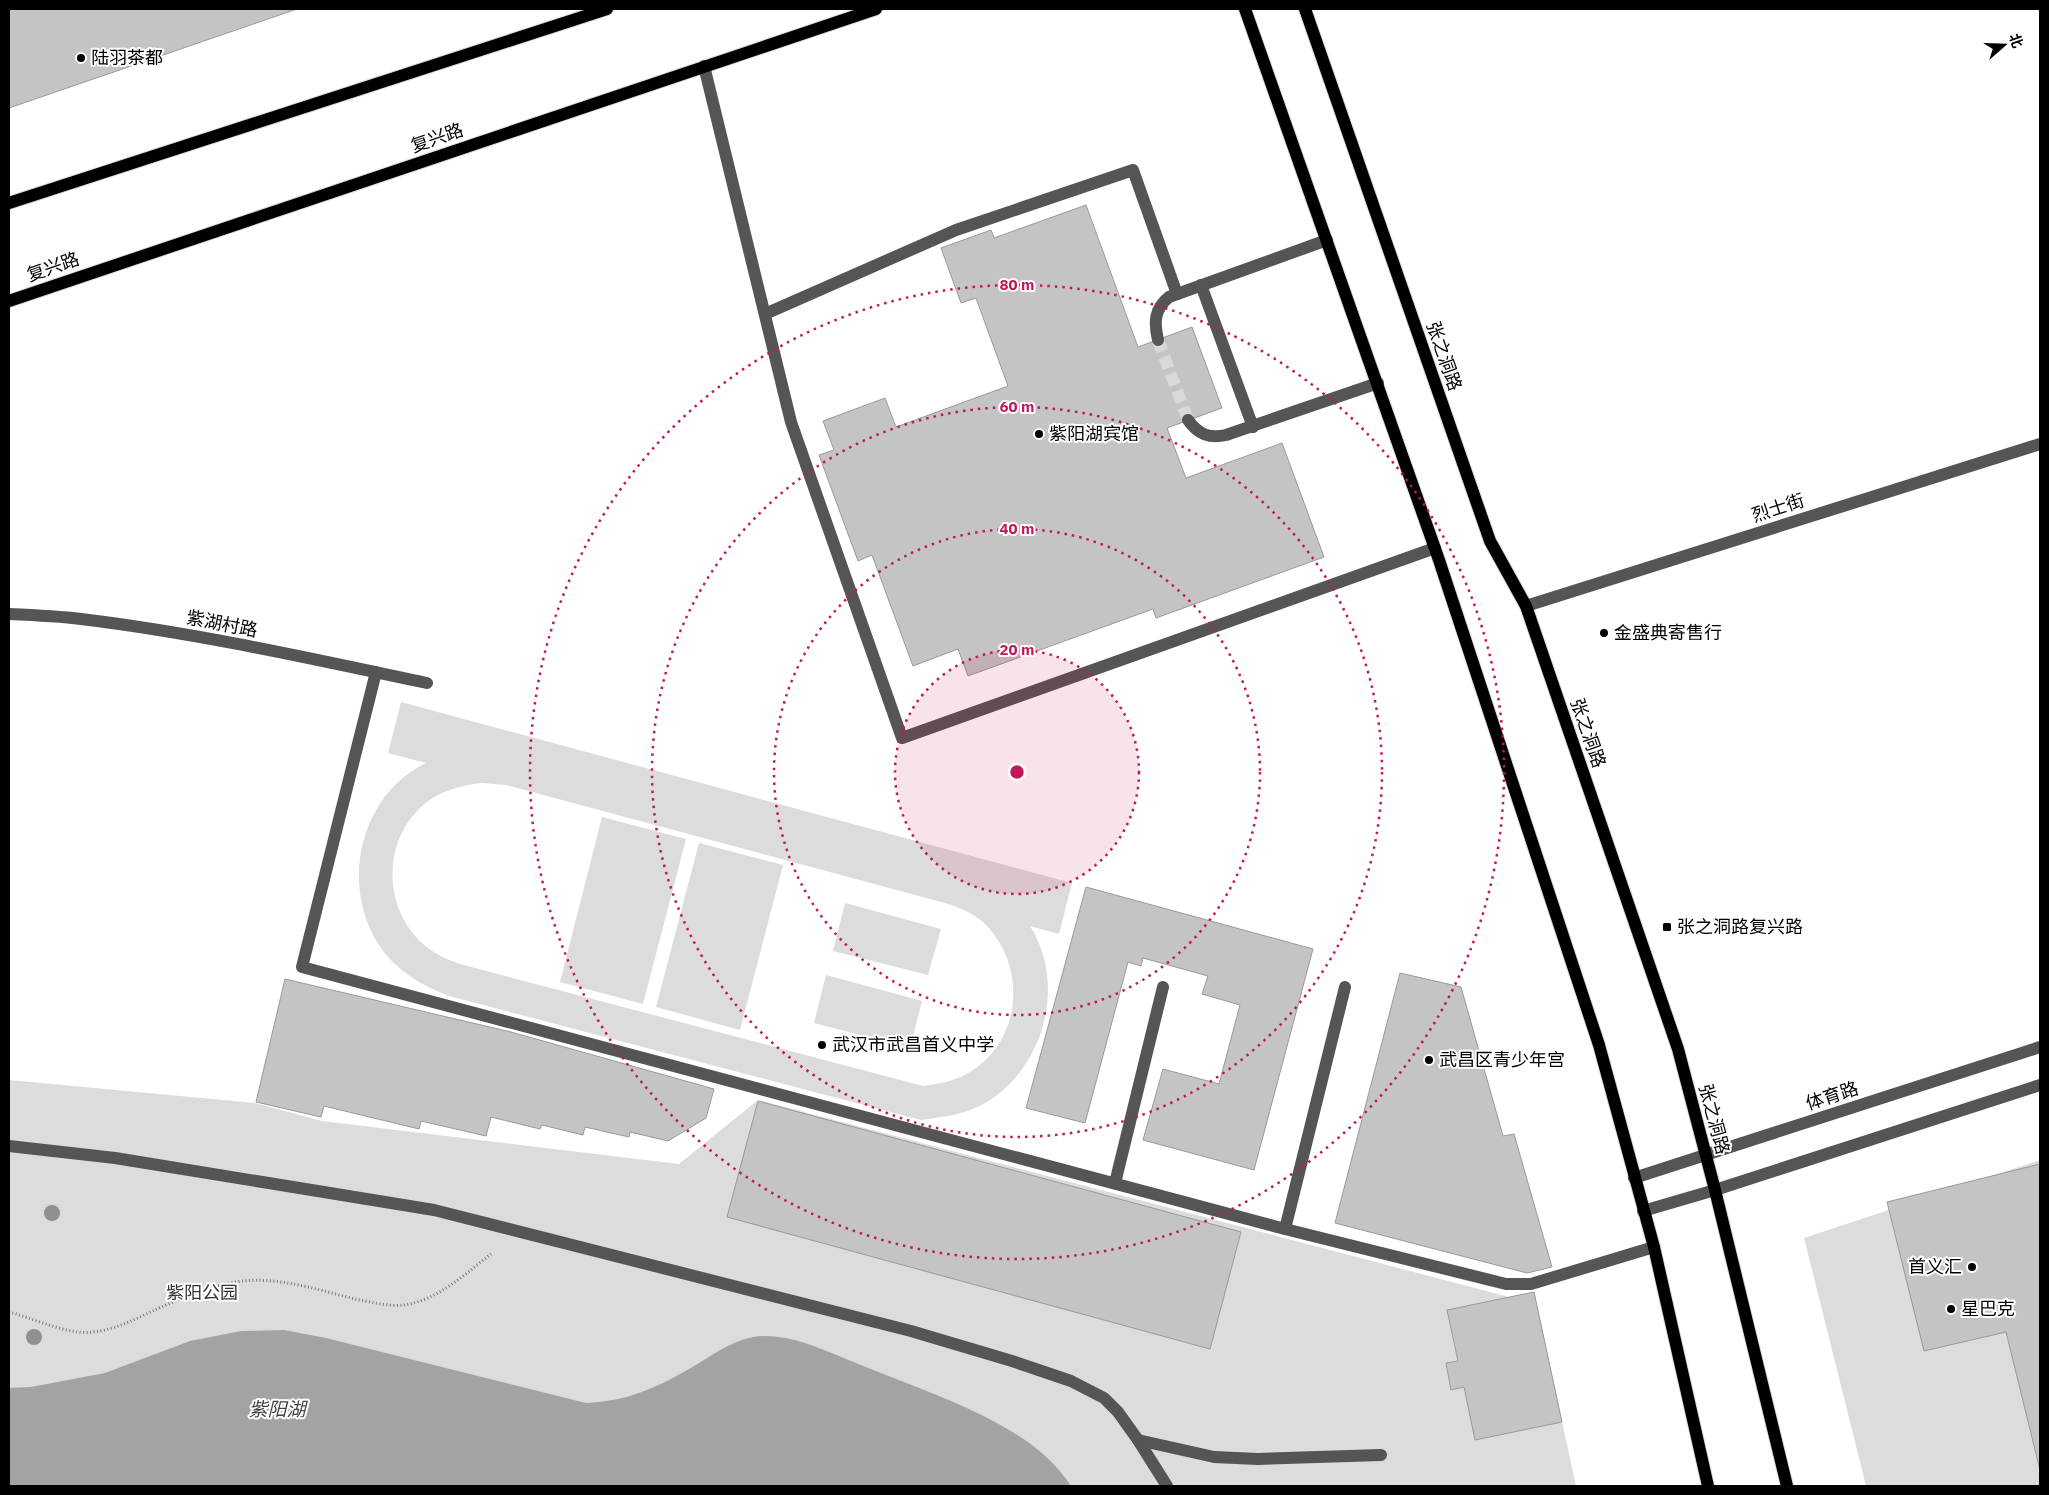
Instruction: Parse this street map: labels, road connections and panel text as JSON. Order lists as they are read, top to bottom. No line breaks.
{"streets":{"main road":["复兴路","张之洞路"],"street":["烈士街","紫湖村路","体育路"]},"crossings":[["张之洞路","烈士街"],["张之洞路","体育路"]],"water":["紫阳湖"],"parks":["紫阳公园"],"places":{"other":["陆羽茶都","紫阳湖宾馆","金盛典寄售行","武汉市武昌首义中学","武昌区青少年宫","首义汇","星巴克"],"transit":["张之洞路复兴路"]},"north":"right","rings":["80 m","60 m","40 m","20 m"]}
